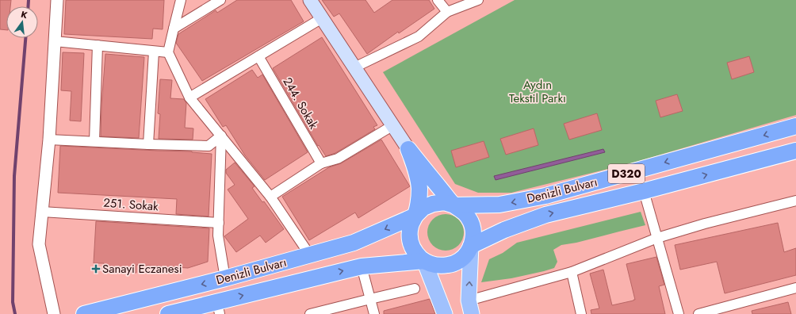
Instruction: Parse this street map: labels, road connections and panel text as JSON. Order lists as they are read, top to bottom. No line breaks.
{"streets":{"highway":["D320","Denizli Bulvarı"],"street":["244. Sokak","251. Sokak"]},"parks":["Aydın Tekstil Parkı"],"places":{"health":["Sanayi Eczanesi"]},"north":"top"}
